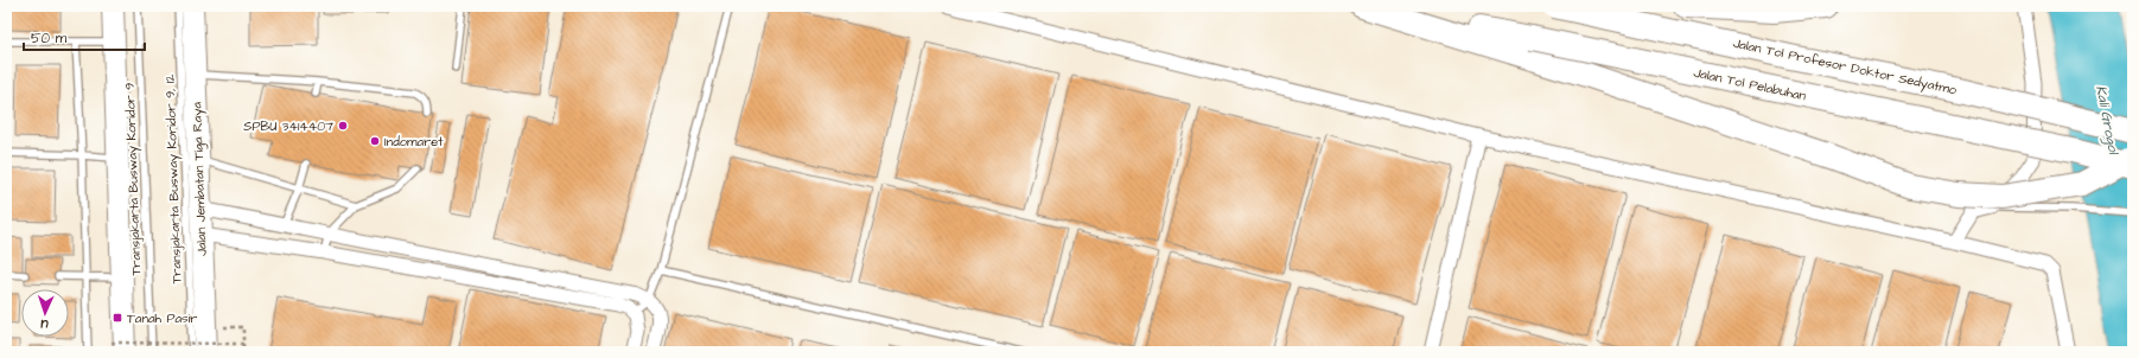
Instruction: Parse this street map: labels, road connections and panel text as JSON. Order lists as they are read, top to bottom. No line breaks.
{"streets":{"highway":["Jalan Tol Profesor Doktor Sedyatmo","Jalan Tol Pelabuhan","Jalan Jembatan Tiga Raya"],"lane":["Transjakarta Busway Koridor 9","Transjakarta Busway Koridor 9, 12"]},"water":["Kali Grogol"],"places":{"other":["SPBU 3414407","Indomaret"],"transit":["Tanah Pasir"]},"scale_bar":"50 m","north":"bottom"}
